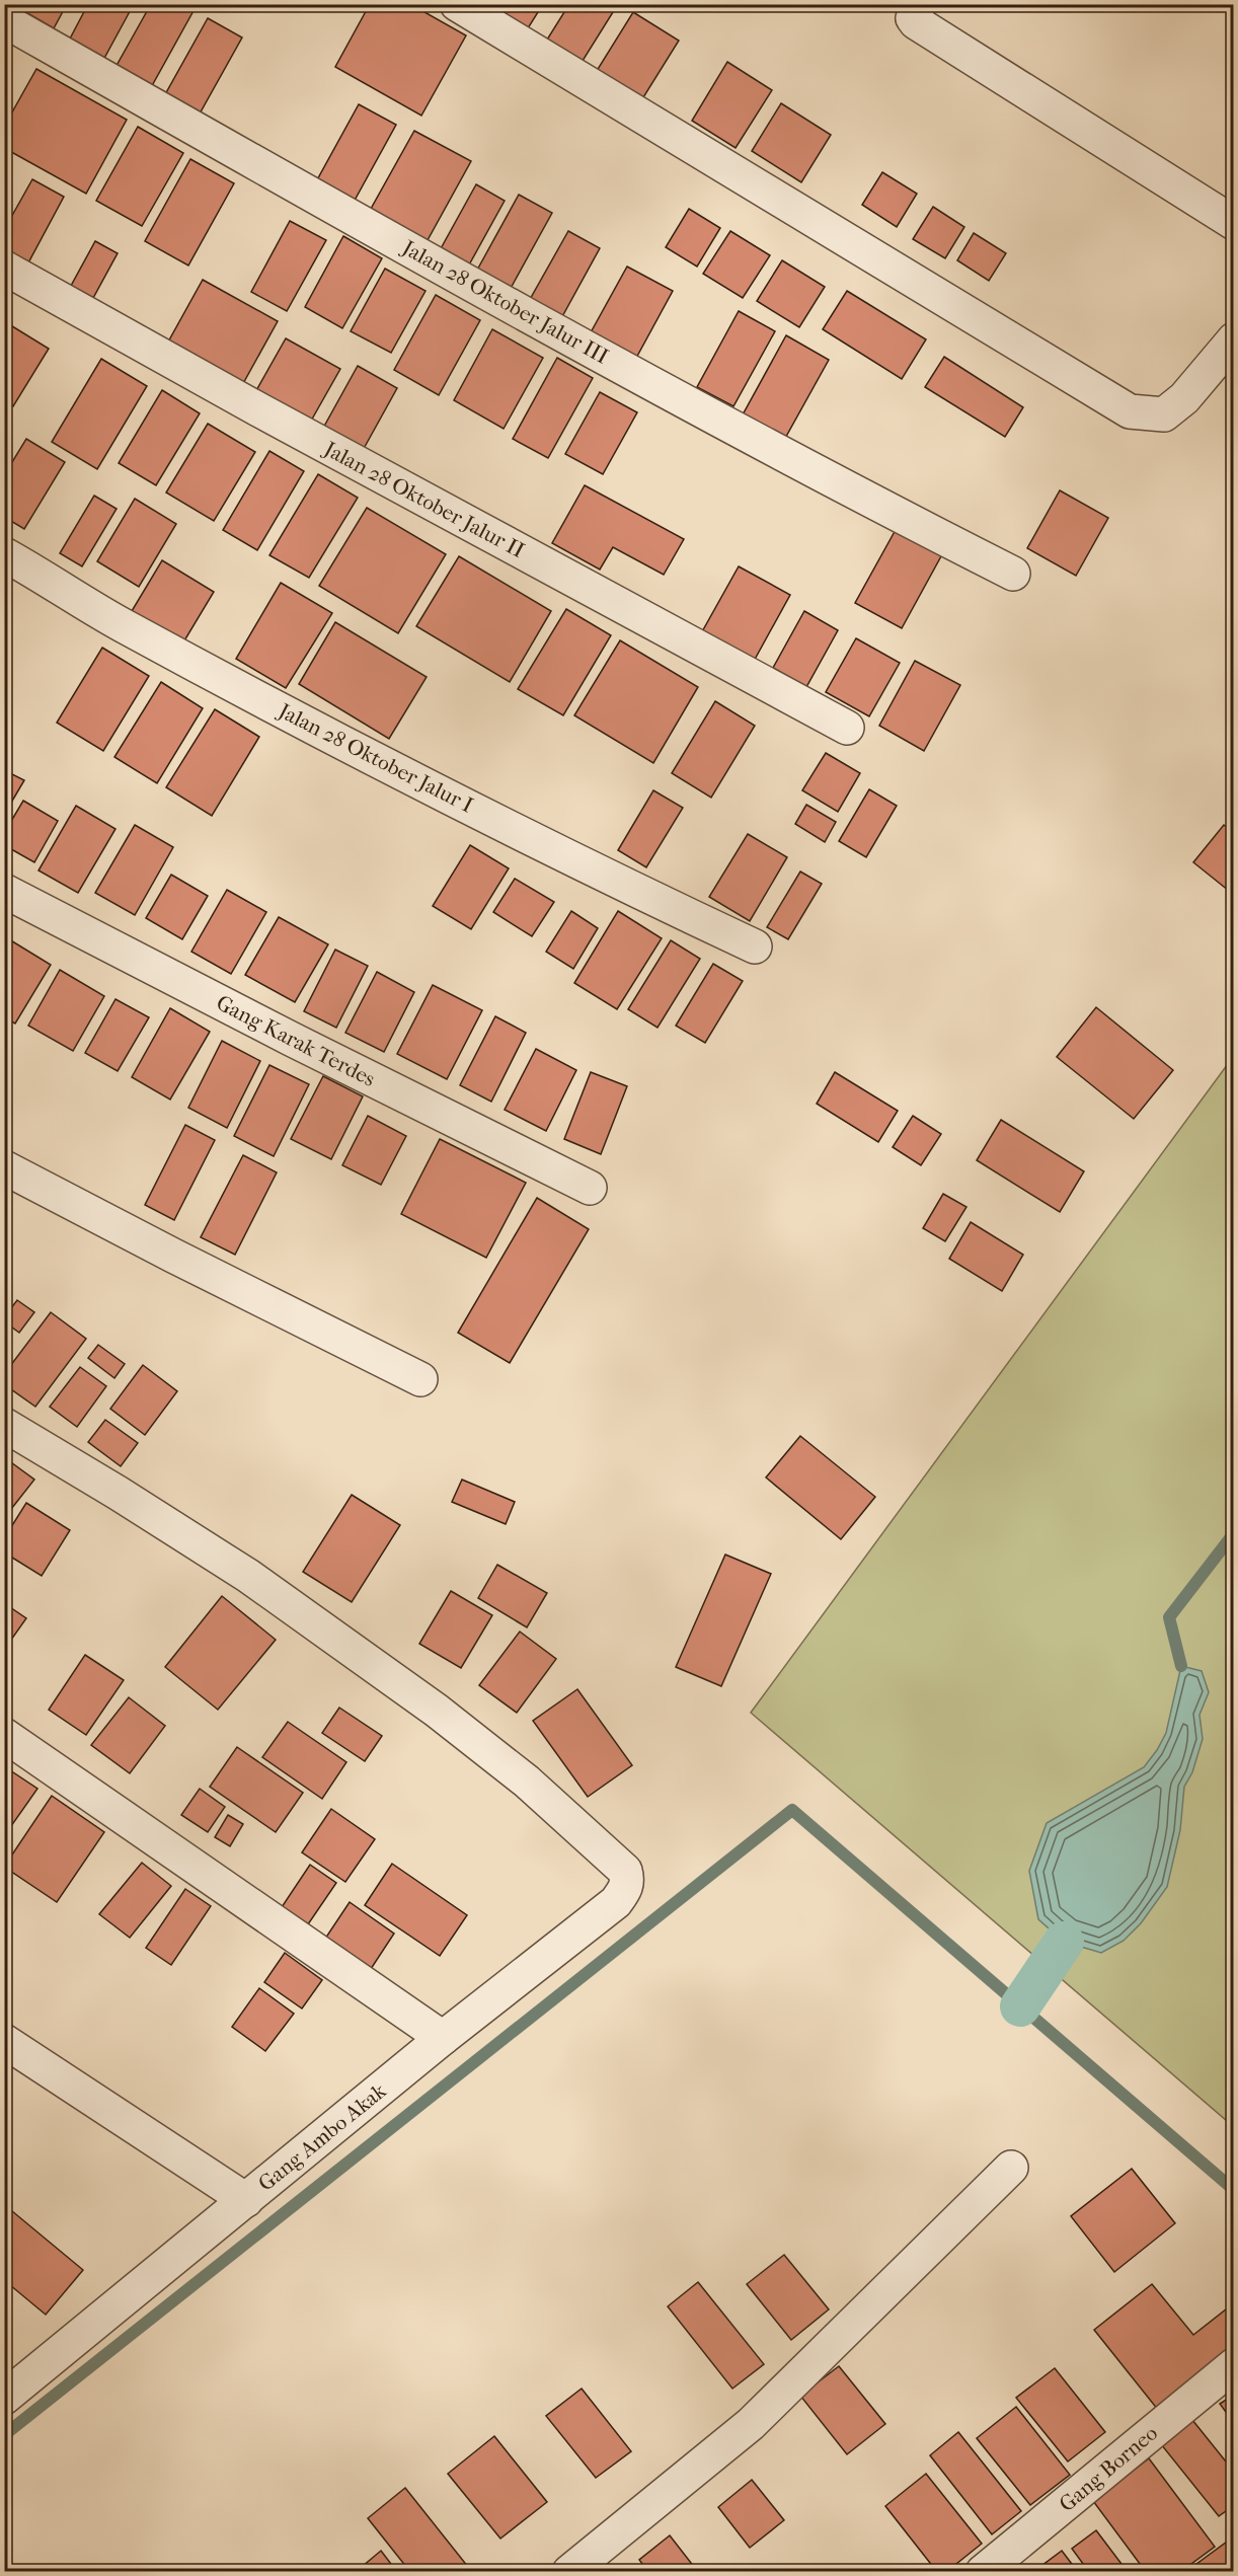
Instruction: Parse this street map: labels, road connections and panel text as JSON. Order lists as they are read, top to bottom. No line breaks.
{"streets":{"street":["Jalan 28 Oktober Jalur III","Jalan 28 Oktober Jalur II","Jalan 28 Oktober Jalur I","Gang Karak Terdes","Gang Ambo Akak","Gang Borneo"]}}
